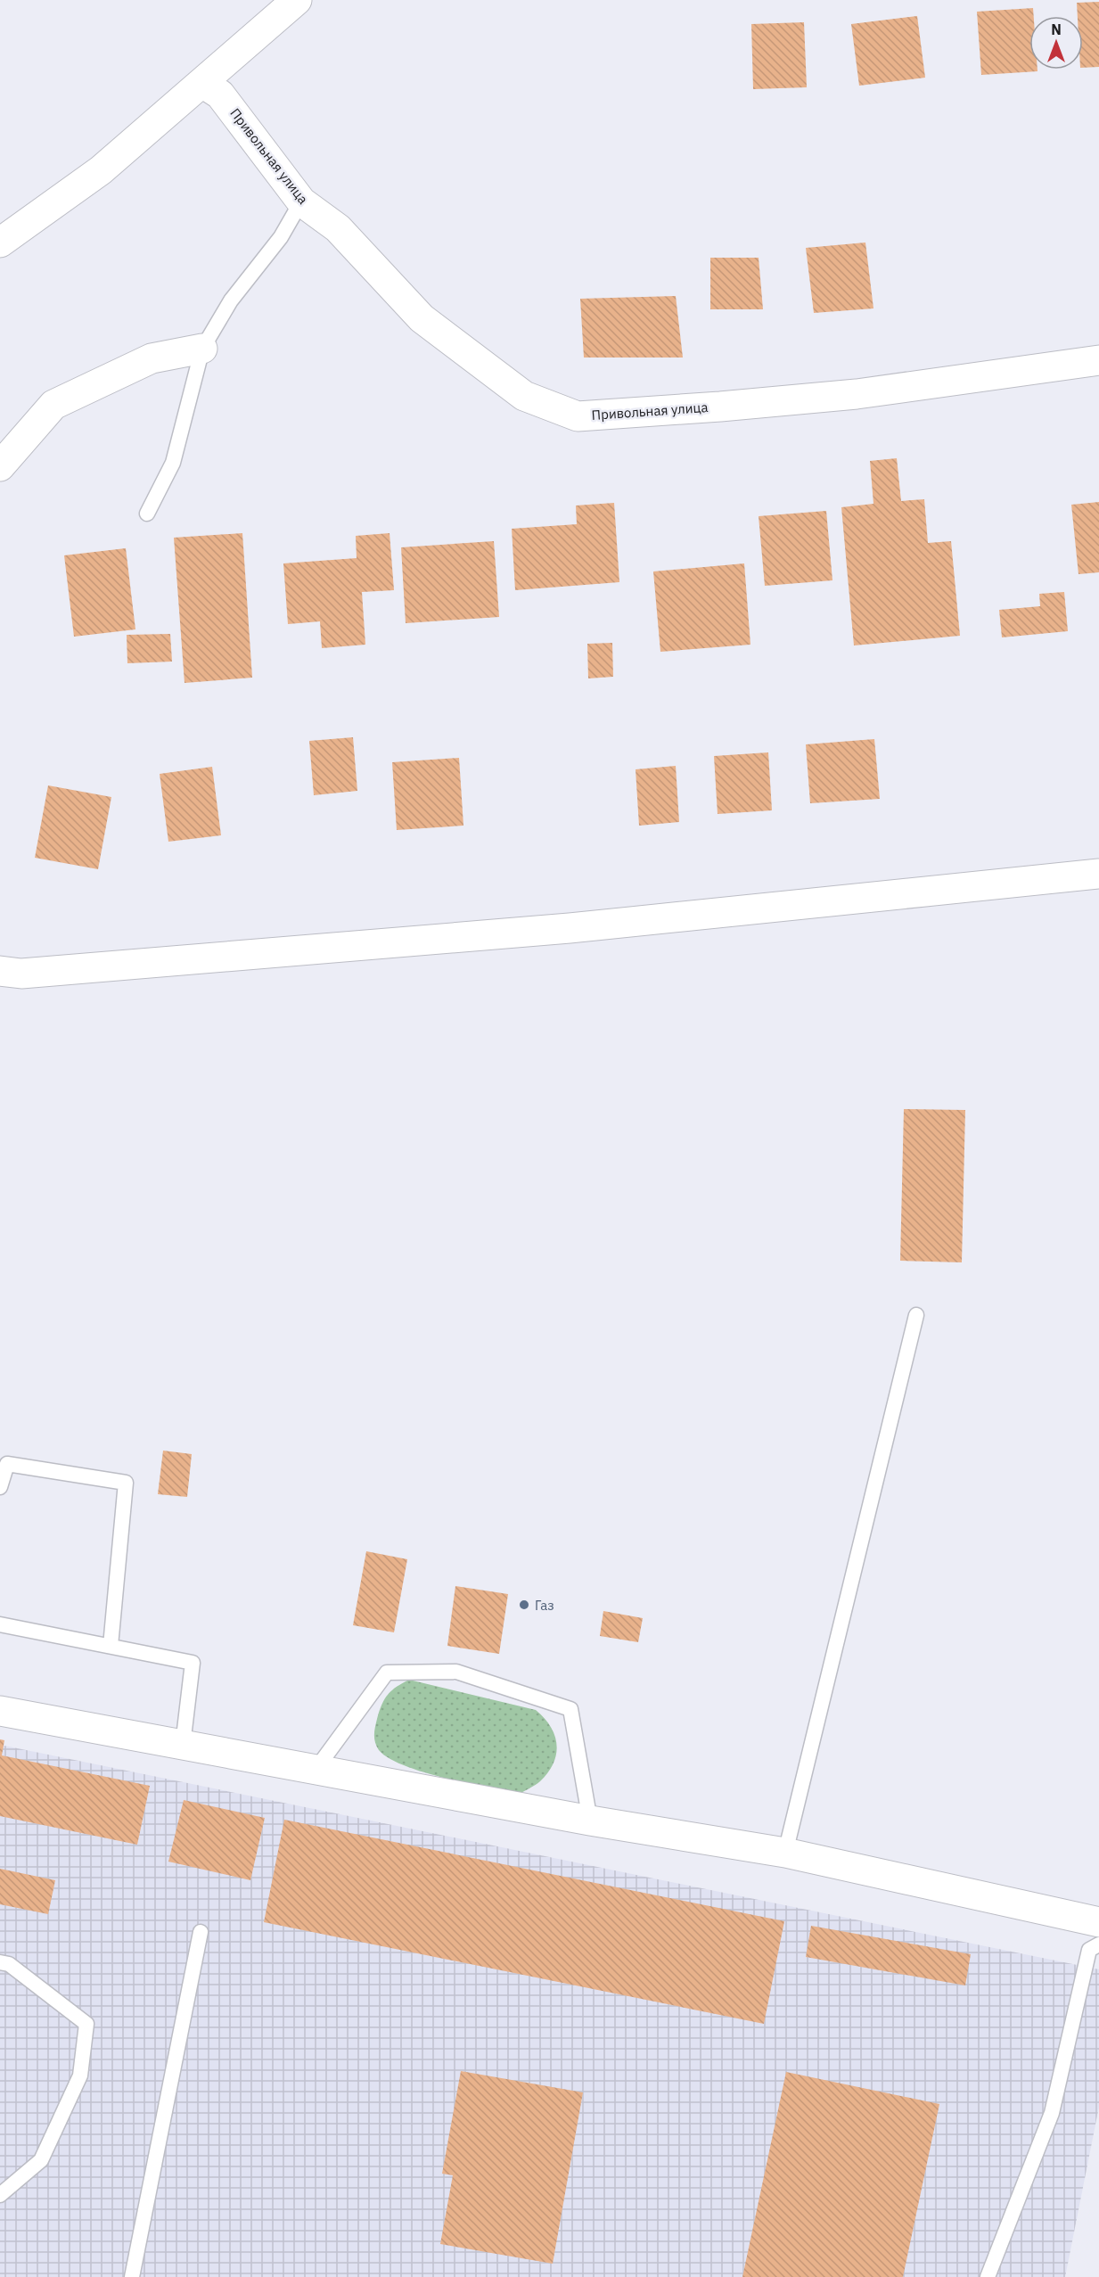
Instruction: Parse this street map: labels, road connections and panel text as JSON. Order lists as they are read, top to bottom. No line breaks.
{"streets":{"street":["Привольная улица"]},"places":["Газ"],"north":"top"}
